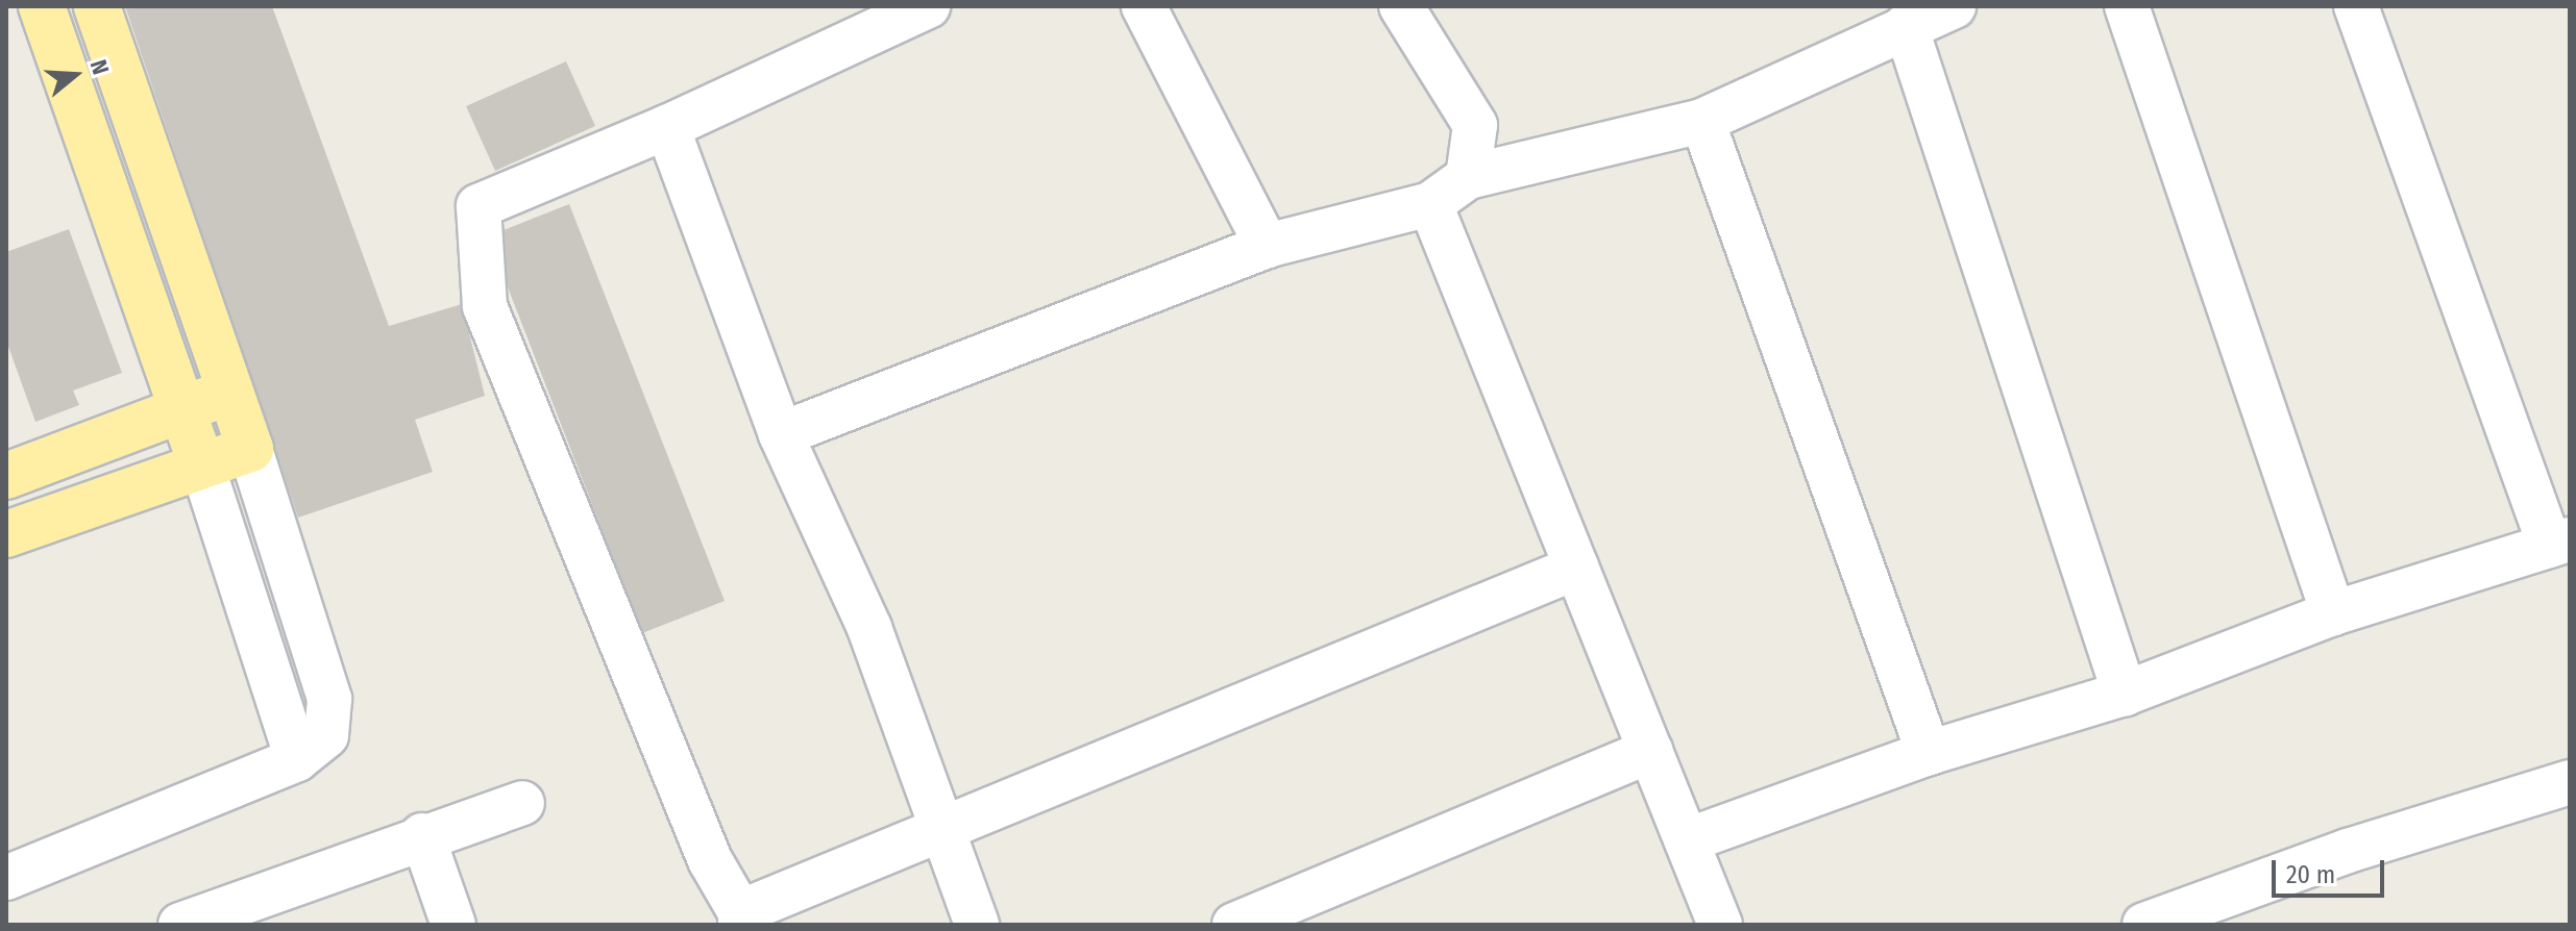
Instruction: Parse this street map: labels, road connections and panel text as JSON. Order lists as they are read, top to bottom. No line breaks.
{"scale_bar":"20 m","north":"right"}
